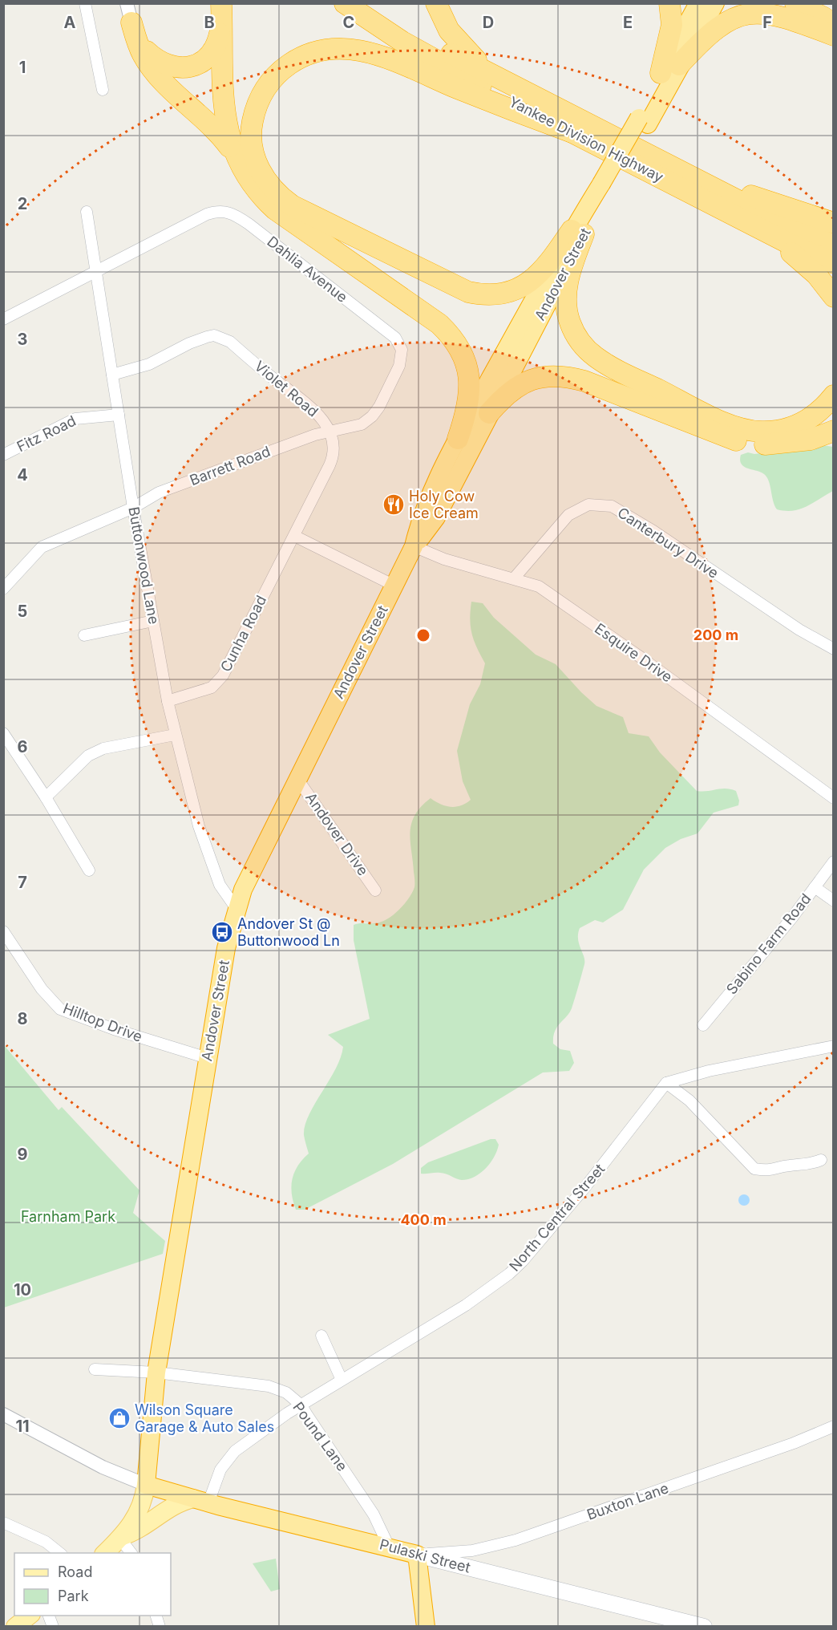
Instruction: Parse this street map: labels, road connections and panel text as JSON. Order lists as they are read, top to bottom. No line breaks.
{"streets":{"highway":["Yankee Division Highway","Andover Street","Pulaski Street"],"street":["Dahlia Avenue","Violet Road","Fitz Road","Barrett Road","Canterbury Drive","Buttonwood Lane","Cunha Road","Esquire Drive","Andover Drive","Sabino Farm Road","Hilltop Drive","North Central Street","Pound Lane","Buxton Lane"]},"crossings":[["Dahlia Avenue","Violet Road"],["Dahlia Avenue","Barrett Road"],["Dahlia Avenue","Buttonwood Lane"],["Andover Street","Buttonwood Lane"],["Andover Street","Esquire Drive"],["Andover Street","Andover Drive"],["Andover Street","Hilltop Drive"],["Andover Street","Pound Lane"],["Andover Street","Pulaski Street"],["Violet Road","Barrett Road"],["Violet Road","Buttonwood Lane"],["Violet Road","Cunha Road"],["Fitz Road","Buttonwood Lane"],["Barrett Road","Buttonwood Lane"],["Canterbury Drive","Esquire Drive"],["Buttonwood Lane","Cunha Road"],["North Central Street","Pound Lane"],["North Central Street","Pulaski Street"],["Pound Lane","Pulaski Street"],["Buxton Lane","Pulaski Street"]],"parks":["Farnham Park"],"places":{"restaurant":["Holy Cow Ice Cream"],"bus stop":["Andover St @ Buttonwood Ln"],"shop":["Wilson Square Garage & Auto Sales"]},"legend":["Road","Park"],"grid":{"columns":["A","B","C","D","E","F"],"rows":["1","2","3","4","5","6","7","8","9","10","11"]},"rings":["200 m","400 m"]}
